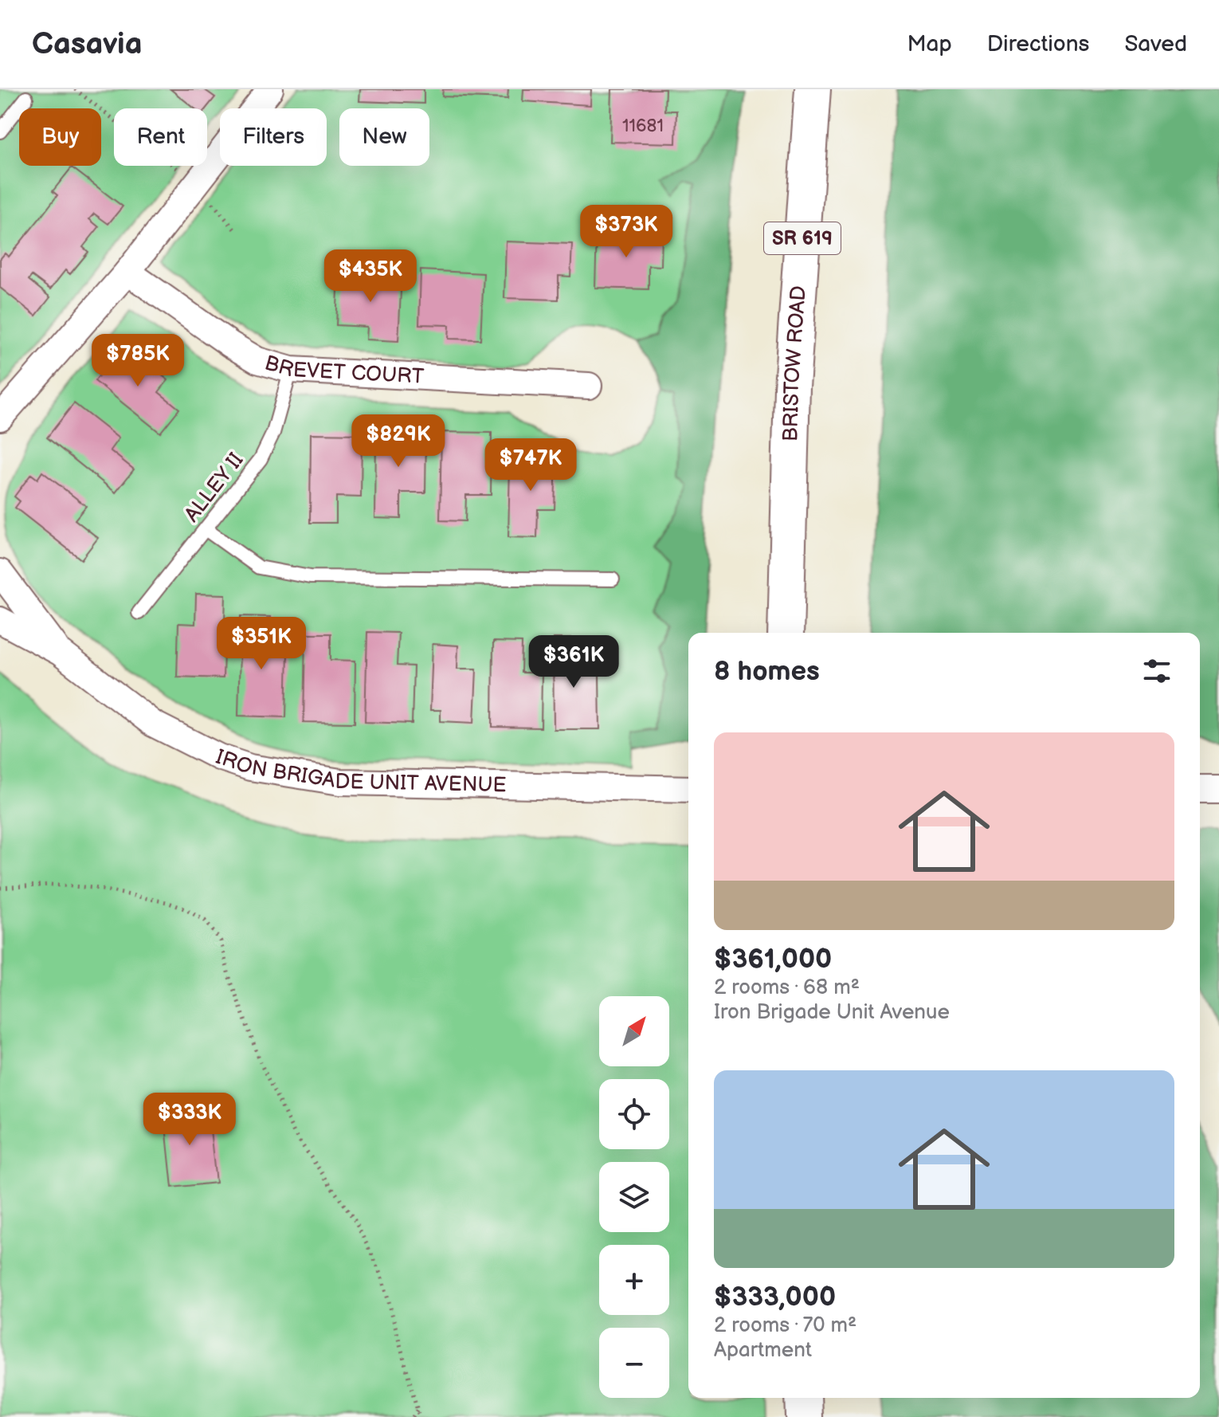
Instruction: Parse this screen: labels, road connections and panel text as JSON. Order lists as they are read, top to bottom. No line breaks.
{"streets":{"main road":["SR 619","BRISTOW ROAD"],"street":["BREVET COURT","IRON BRIGADE UNIT AVENUE"],"lane":["ALLEY II"]},"crossings":[["BREVET COURT","ALLEY II"]],"house_numbers":["11681"],"north":"top right","page":{"header":"Casavia","nav":["Map","Directions","Saved"],"chip":["Buy","Rent","Filters","New"],"price":["$373K","$435K","$785K","$829K","$747K","$351K","$361K","$333K"],"heading":"8 homes","list":[{"name":"$361,000","note":"2 rooms · 68 m² · Iron Brigade Unit Avenue"},{"name":"$333,000","note":"2 rooms · 70 m² · Apartment"}],"map_buttons":["+","−"]}}
